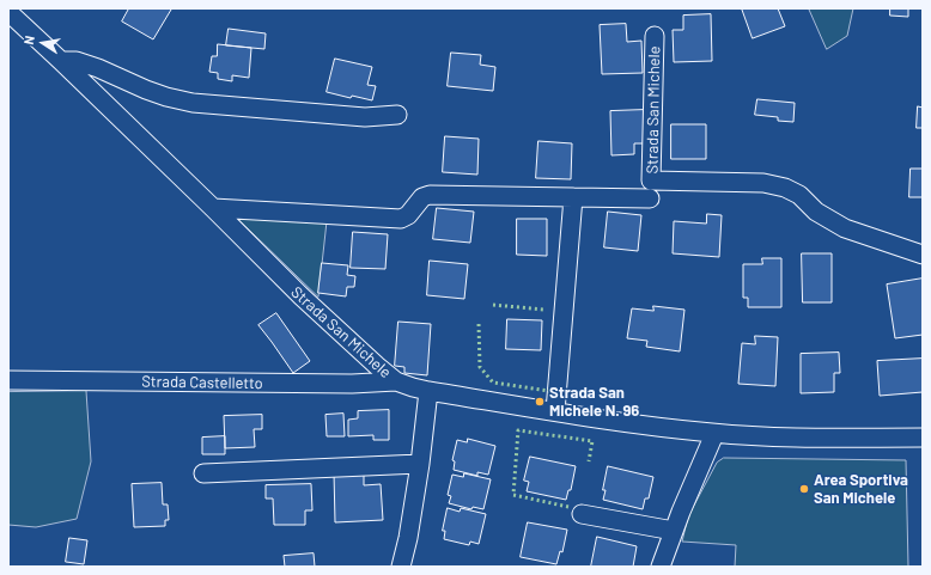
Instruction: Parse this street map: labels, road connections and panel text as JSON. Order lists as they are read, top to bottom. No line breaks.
{"streets":{"street":["Strada San Michele","Strada Castelletto"]},"crossings":[["Strada San Michele","Strada Castelletto"]],"places":["Strada San Michele N. 96","Area Sportiva San Michele"],"north":"left"}
